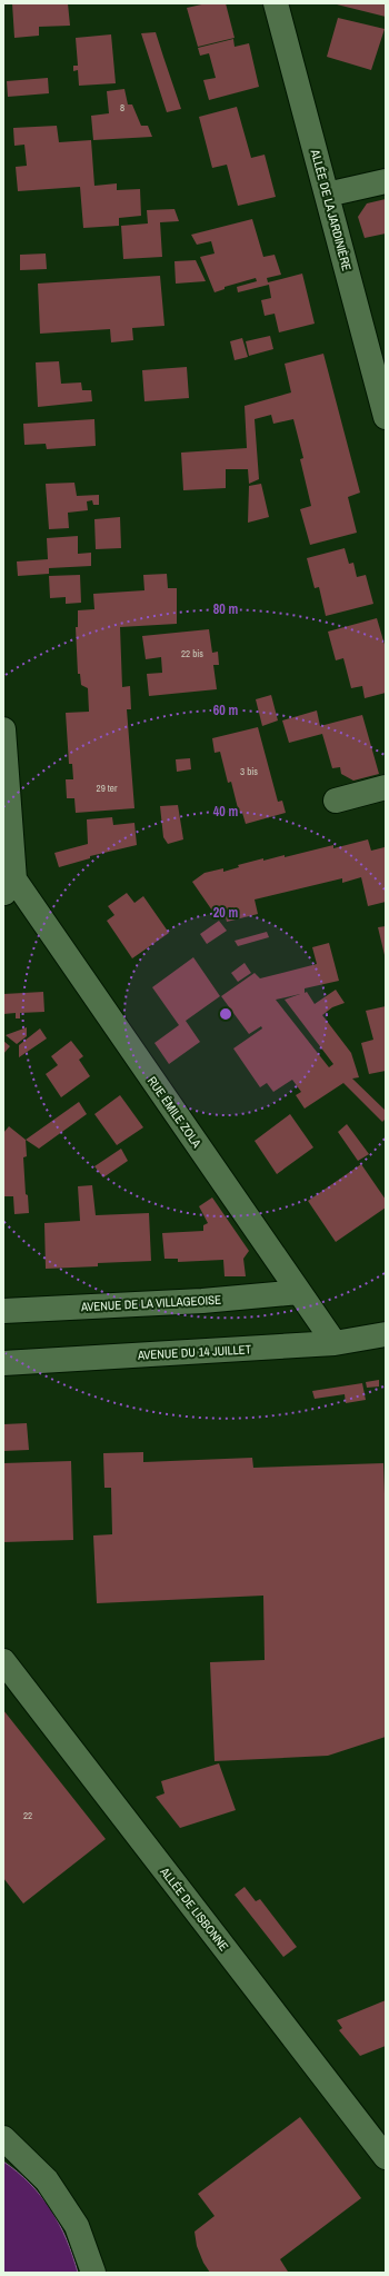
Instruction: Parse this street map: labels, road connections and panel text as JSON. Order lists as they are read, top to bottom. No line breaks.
{"streets":{"street":["ALLÉE DE LA JARDINIÈRE","RUE ÉMILE ZOLA","AVENUE DE LA VILLAGEOISE","AVENUE DU 14 JUILLET","ALLÉE DE LISBONNE"]},"crossings":[["RUE ÉMILE ZOLA","AVENUE DE LA VILLAGEOISE"],["RUE ÉMILE ZOLA","AVENUE DU 14 JUILLET"]],"house_numbers":["8","22 bis","3 bis","29 ter","22"],"rings":["80 m","60 m","40 m","20 m"]}
